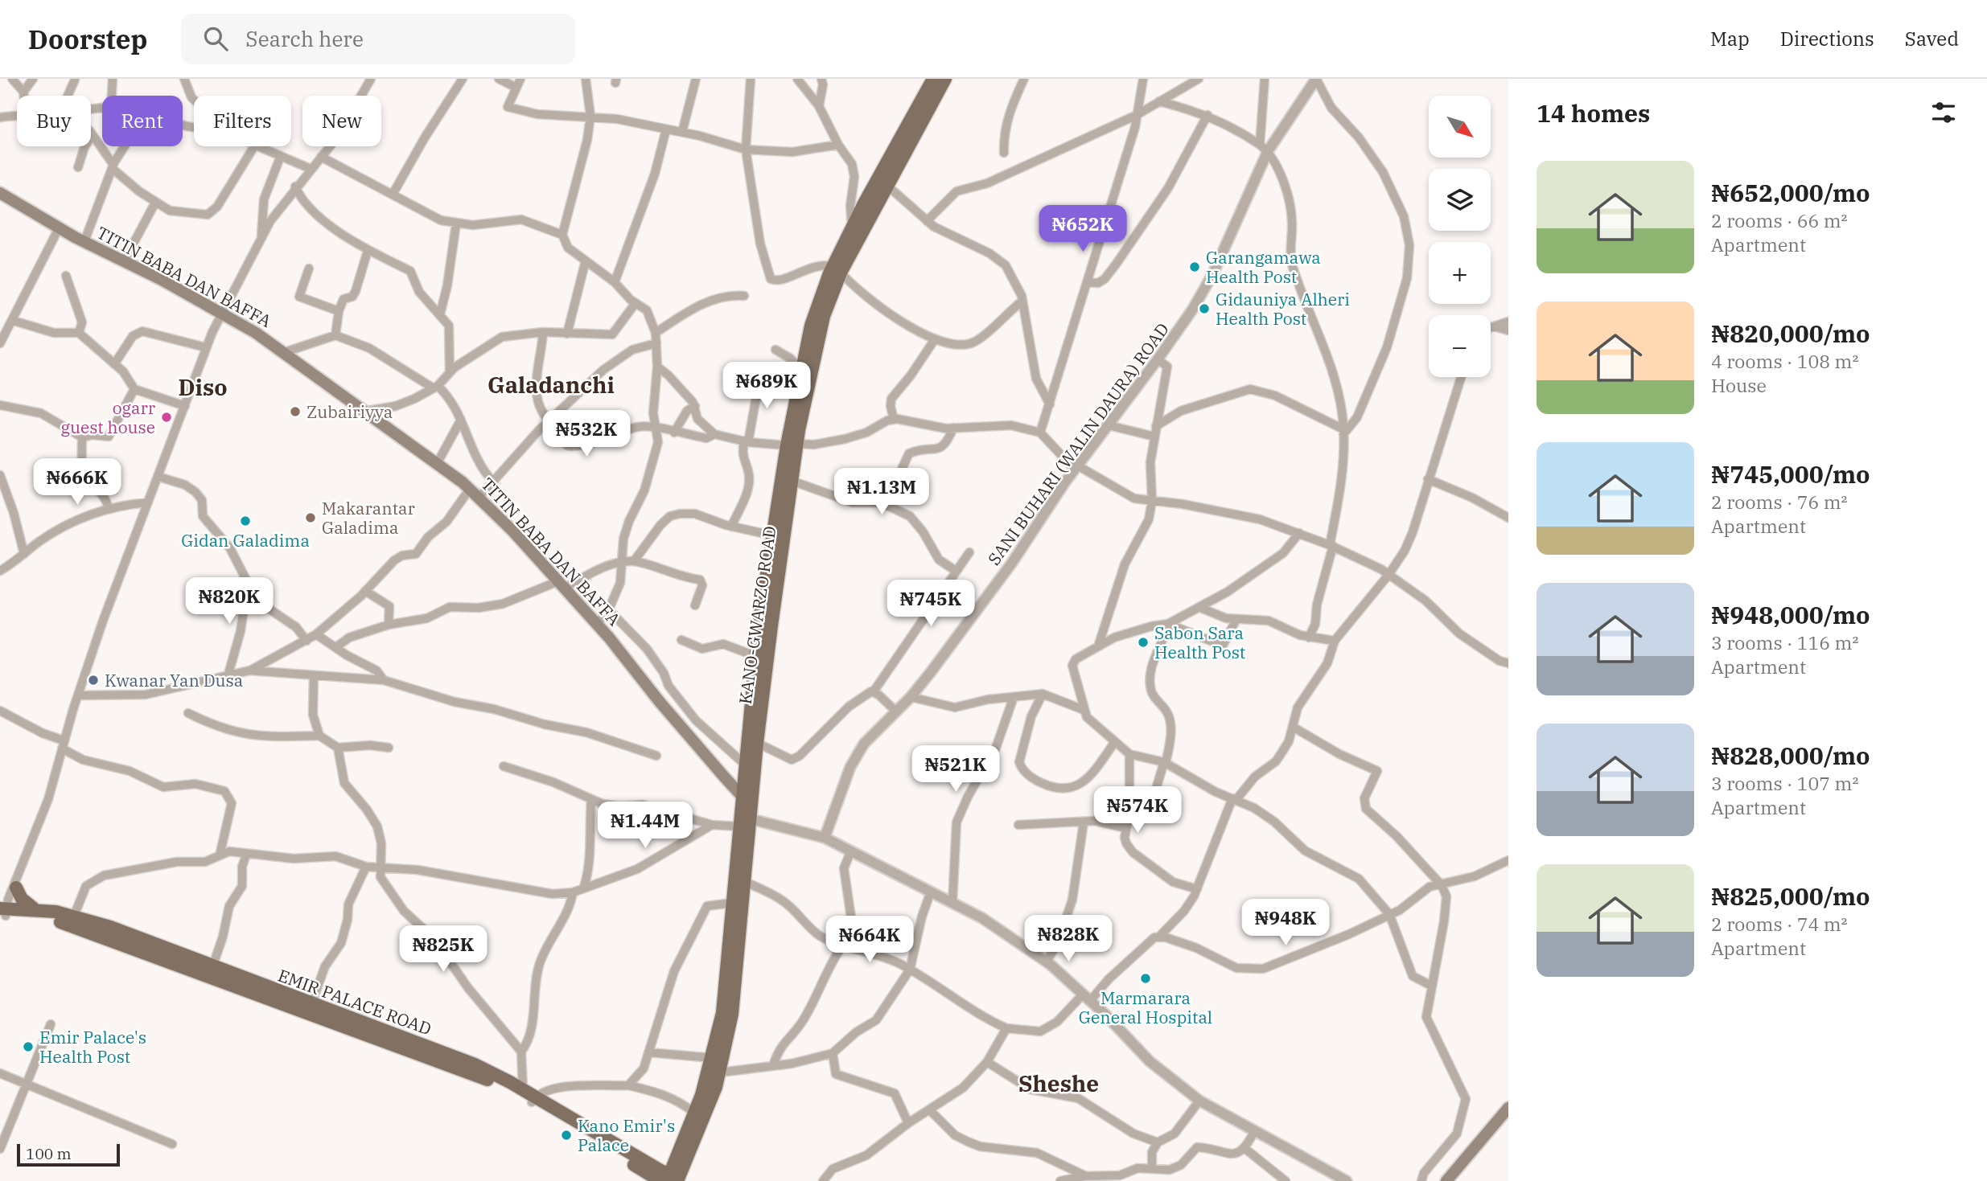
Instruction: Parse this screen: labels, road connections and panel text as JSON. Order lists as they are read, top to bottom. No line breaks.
{"streets":{"main road":["TITIN BABA DAN BAFFA","KANO-GWARZO ROAD","EMIR PALACE ROAD"],"street":["SANI BUHARI (WALIN DAURA) ROAD"]},"crossings":[["TITIN BABA DAN BAFFA","KANO-GWARZO ROAD"],["KANO-GWARZO ROAD","EMIR PALACE ROAD"]],"districts":["Galadanchi","Diso","Sheshe"],"places":["Garangamawa Health Post","Gidauniya Alheri Health Post","Zubairiyya","ogarr guest house","Makarantar Galadima","Gidan Galadima","Sabon Sara Health Post","Kwanar Yan Dusa","Marmarara General Hospital","Emir Palace's Health Post","Kano Emir's Palace"],"scale_bar":"100 m","north":"bottom right","page":{"header":"Doorstep","search":"Search here","nav":["Map","Directions","Saved"],"heading":"14 homes","map_buttons":["+","−"],"chip":["Buy","Rent","Filters","New"],"list":[{"name":"₦652,000/mo","note":"2 rooms · 66 m² · Apartment"},{"name":"₦820,000/mo","note":"4 rooms · 108 m² · House"},{"name":"₦745,000/mo","note":"2 rooms · 76 m² · Apartment"},{"name":"₦948,000/mo","note":"3 rooms · 116 m² · Apartment"},{"name":"₦828,000/mo","note":"3 rooms · 107 m² · Apartment"},{"name":"₦825,000/mo","note":"2 rooms · 74 m² · Apartment"}],"price":["₦652K","₦689K","₦532K","₦666K","₦1.13M","₦820K","₦745K","₦521K","₦574K","₦1.44M","₦948K","₦828K","₦664K","₦825K"],"scale":"100 m"}}
